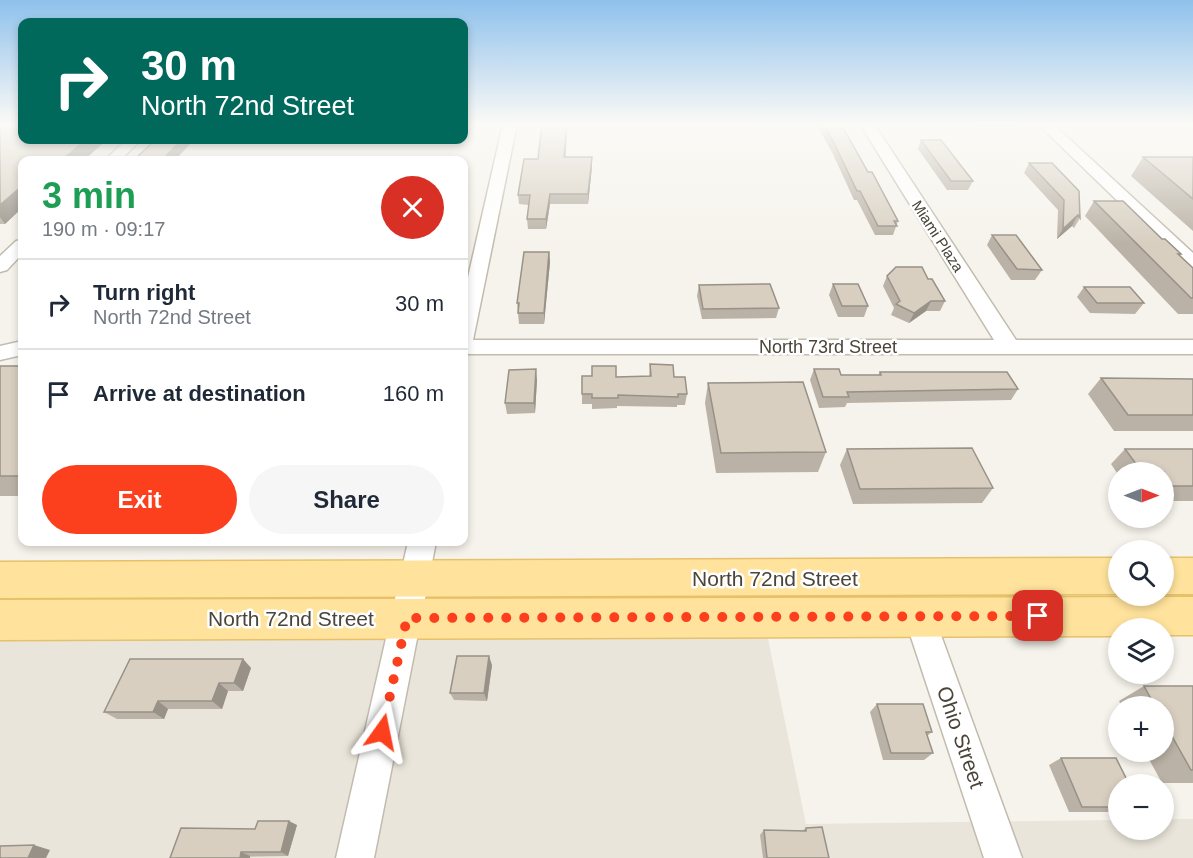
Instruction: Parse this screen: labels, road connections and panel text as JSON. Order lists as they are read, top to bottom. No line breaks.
{"streets":{"main road":["North 72nd Street"],"street":["Miami Plaza","North 73rd Street","Ohio Street"]},"crossings":[["Miami Plaza","North 73rd Street"],["North 72nd Street","Ohio Street"]],"north":"right","page":{"turn":["30 m","North 72nd Street"],"heading":["3 min","190 m · 09:17"],"list":[{"name":"Turn right","note":"North 72nd Street","value":"30 m"},{"name":"Arrive at destination","value":"160 m"}],"buttons":["Exit","Share"],"map_buttons":["+","−"]}}
